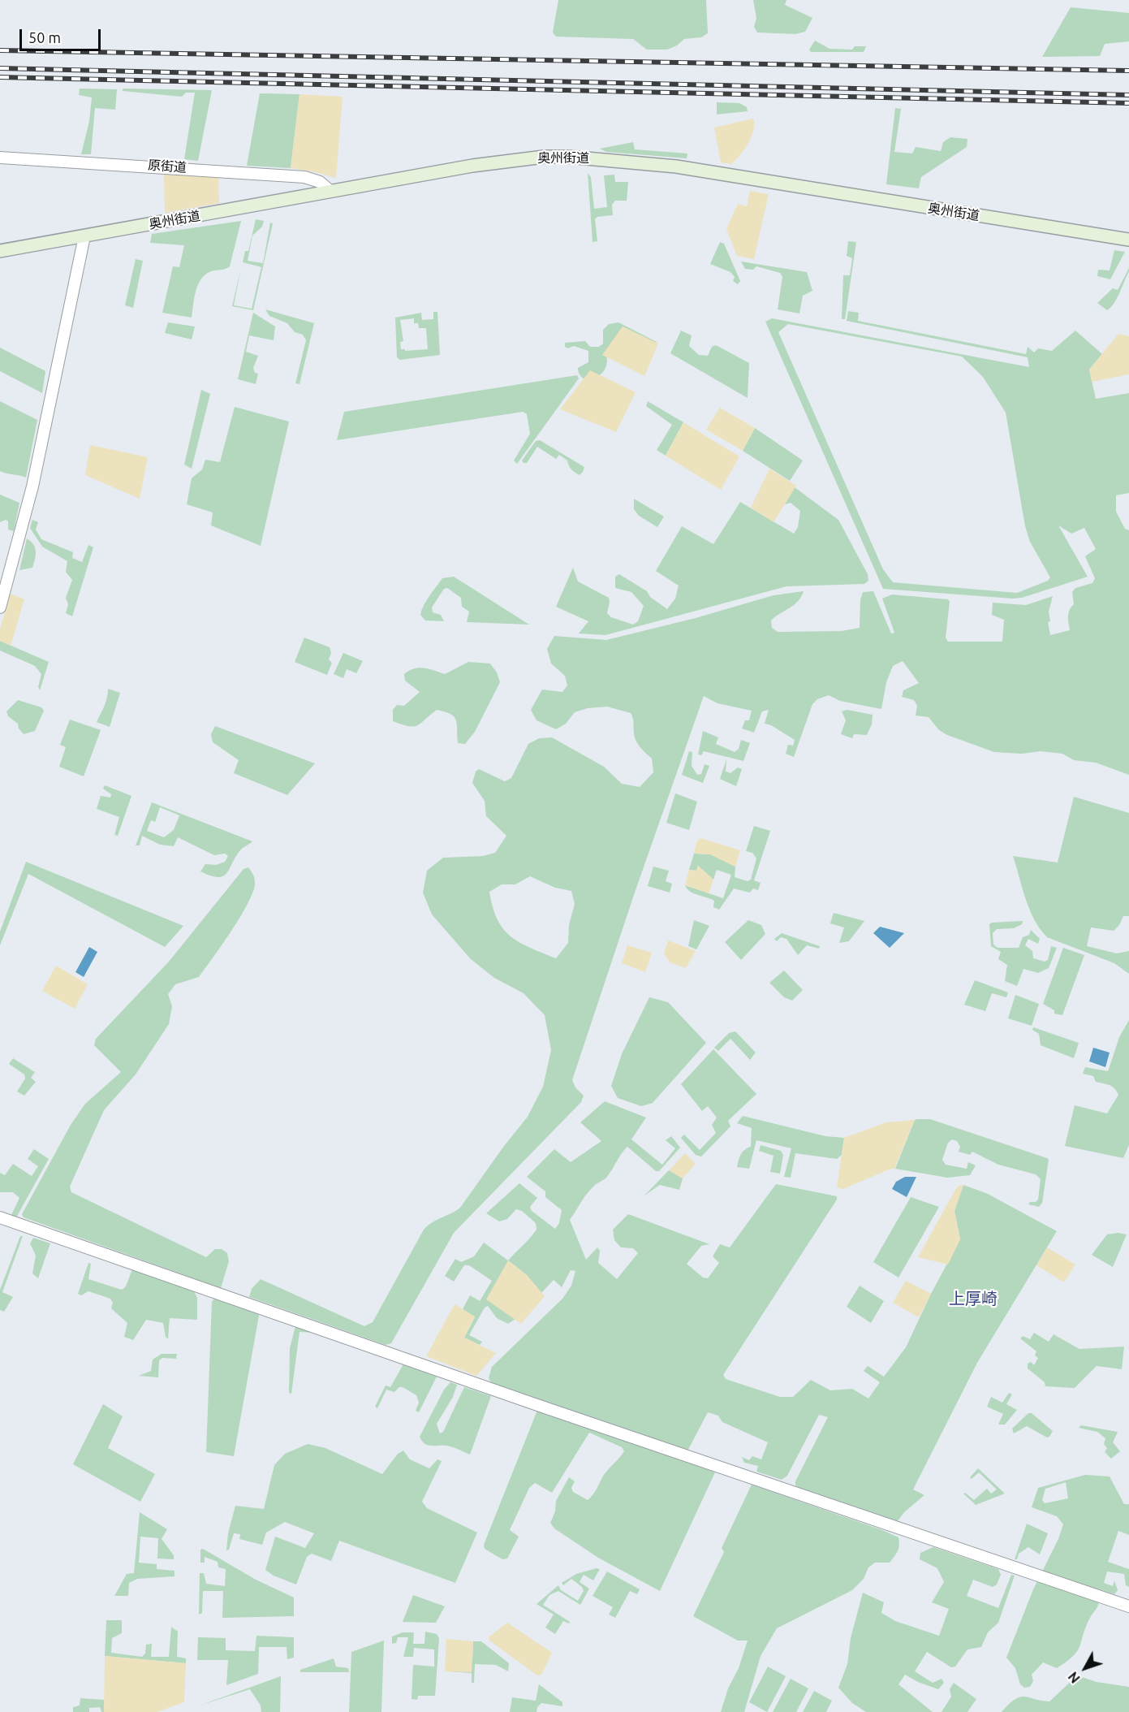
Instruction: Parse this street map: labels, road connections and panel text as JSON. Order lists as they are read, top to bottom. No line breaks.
{"streets":{"main road":["奥州街道"],"street":["原街道"]},"crossings":[["奥州街道","原街道"]],"districts":["上厚崎"],"scale_bar":"50 m","north":"bottom left"}
